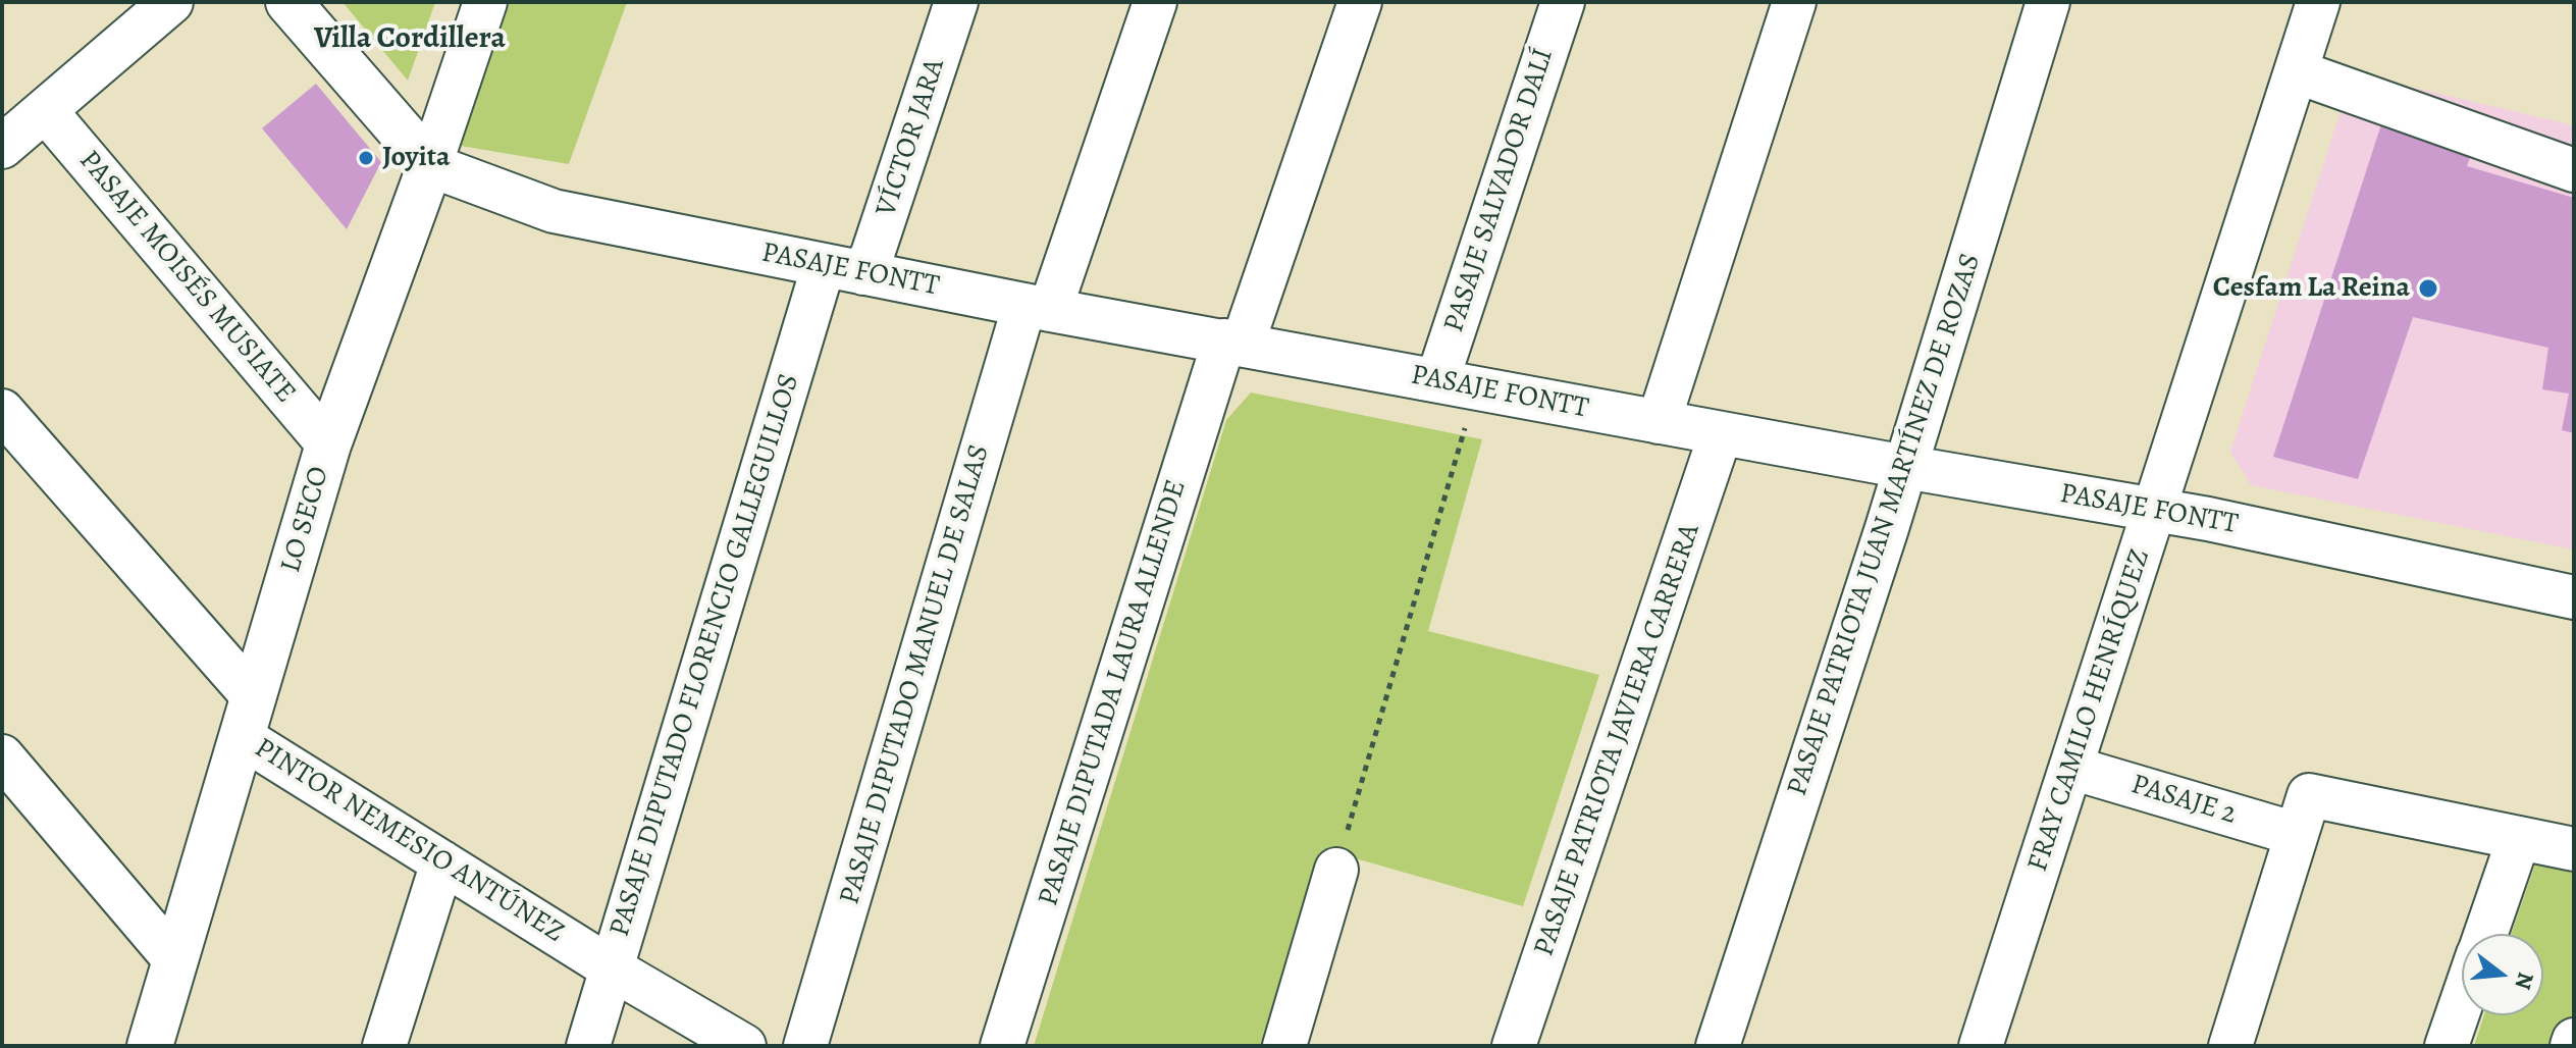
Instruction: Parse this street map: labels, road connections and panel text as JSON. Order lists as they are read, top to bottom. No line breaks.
{"streets":{"main road":["LO SECO"],"street":["VÍCTOR JARA","PASAJE SALVADOR DALÍ","PASAJE FONTT","PASAJE MOISÉS MUSIATE","PASAJE PATRIOTA JUAN MARTÍNEZ DE ROZAS","PASAJE DIPUTADO FLORENCIO GALLEGUILLOS","PASAJE DIPUTADO MANUEL DE SALAS","PASAJE DIPUTADA LAURA ALLENDE","FRAY CAMILO HENRÍQUEZ","PASAJE PATRIOTA JAVIERA CARRERA","PASAJE 2","PINTOR NEMESIO ANTÚNEZ"]},"crossings":[["VÍCTOR JARA","PASAJE FONTT"],["VÍCTOR JARA","PASAJE DIPUTADO FLORENCIO GALLEGUILLOS"],["PASAJE SALVADOR DALÍ","PASAJE FONTT"],["PASAJE FONTT","LO SECO"],["PASAJE FONTT","PASAJE PATRIOTA JUAN MARTÍNEZ DE ROZAS"],["PASAJE FONTT","PASAJE DIPUTADO FLORENCIO GALLEGUILLOS"],["PASAJE FONTT","PASAJE DIPUTADO MANUEL DE SALAS"],["PASAJE FONTT","PASAJE DIPUTADA LAURA ALLENDE"],["PASAJE FONTT","FRAY CAMILO HENRÍQUEZ"],["PASAJE FONTT","PASAJE PATRIOTA JAVIERA CARRERA"],["PASAJE MOISÉS MUSIATE","LO SECO"],["LO SECO","PINTOR NEMESIO ANTÚNEZ"],["PASAJE DIPUTADO FLORENCIO GALLEGUILLOS","PINTOR NEMESIO ANTÚNEZ"],["FRAY CAMILO HENRÍQUEZ","PASAJE 2"]],"districts":["Villa Cordillera"],"places":["Joyita","Cesfam La Reina"],"north":"right"}
